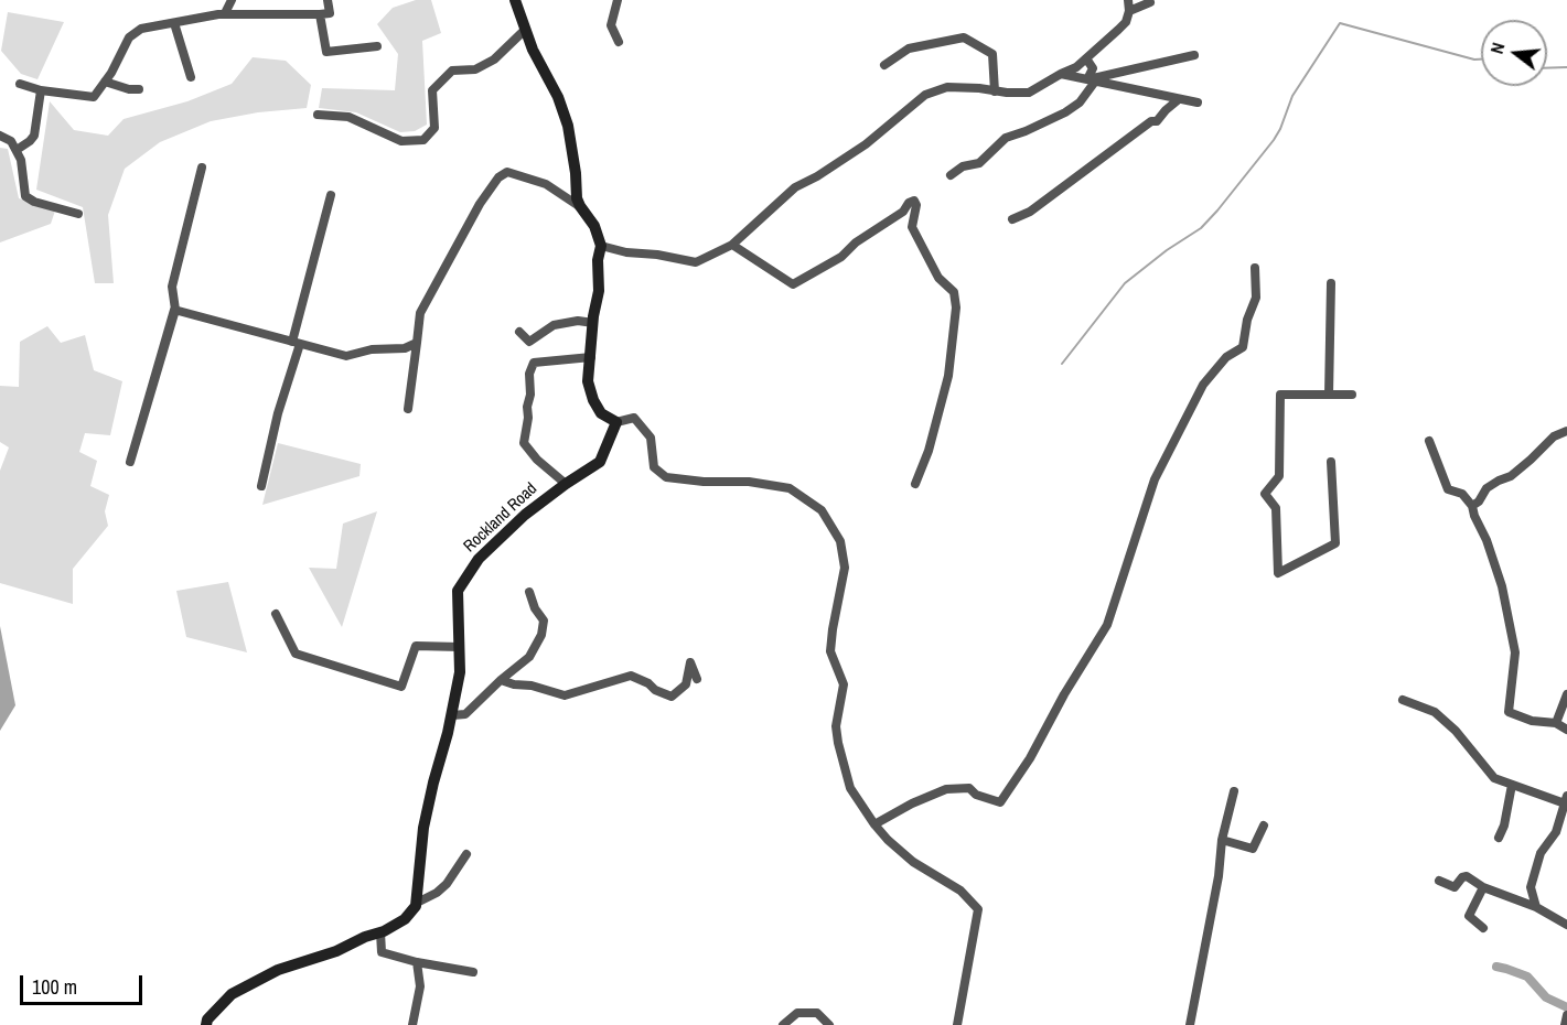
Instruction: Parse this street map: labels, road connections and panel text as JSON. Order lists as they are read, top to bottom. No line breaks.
{"streets":{"street":["Rockland Road"]},"scale_bar":"100 m","north":"left"}
